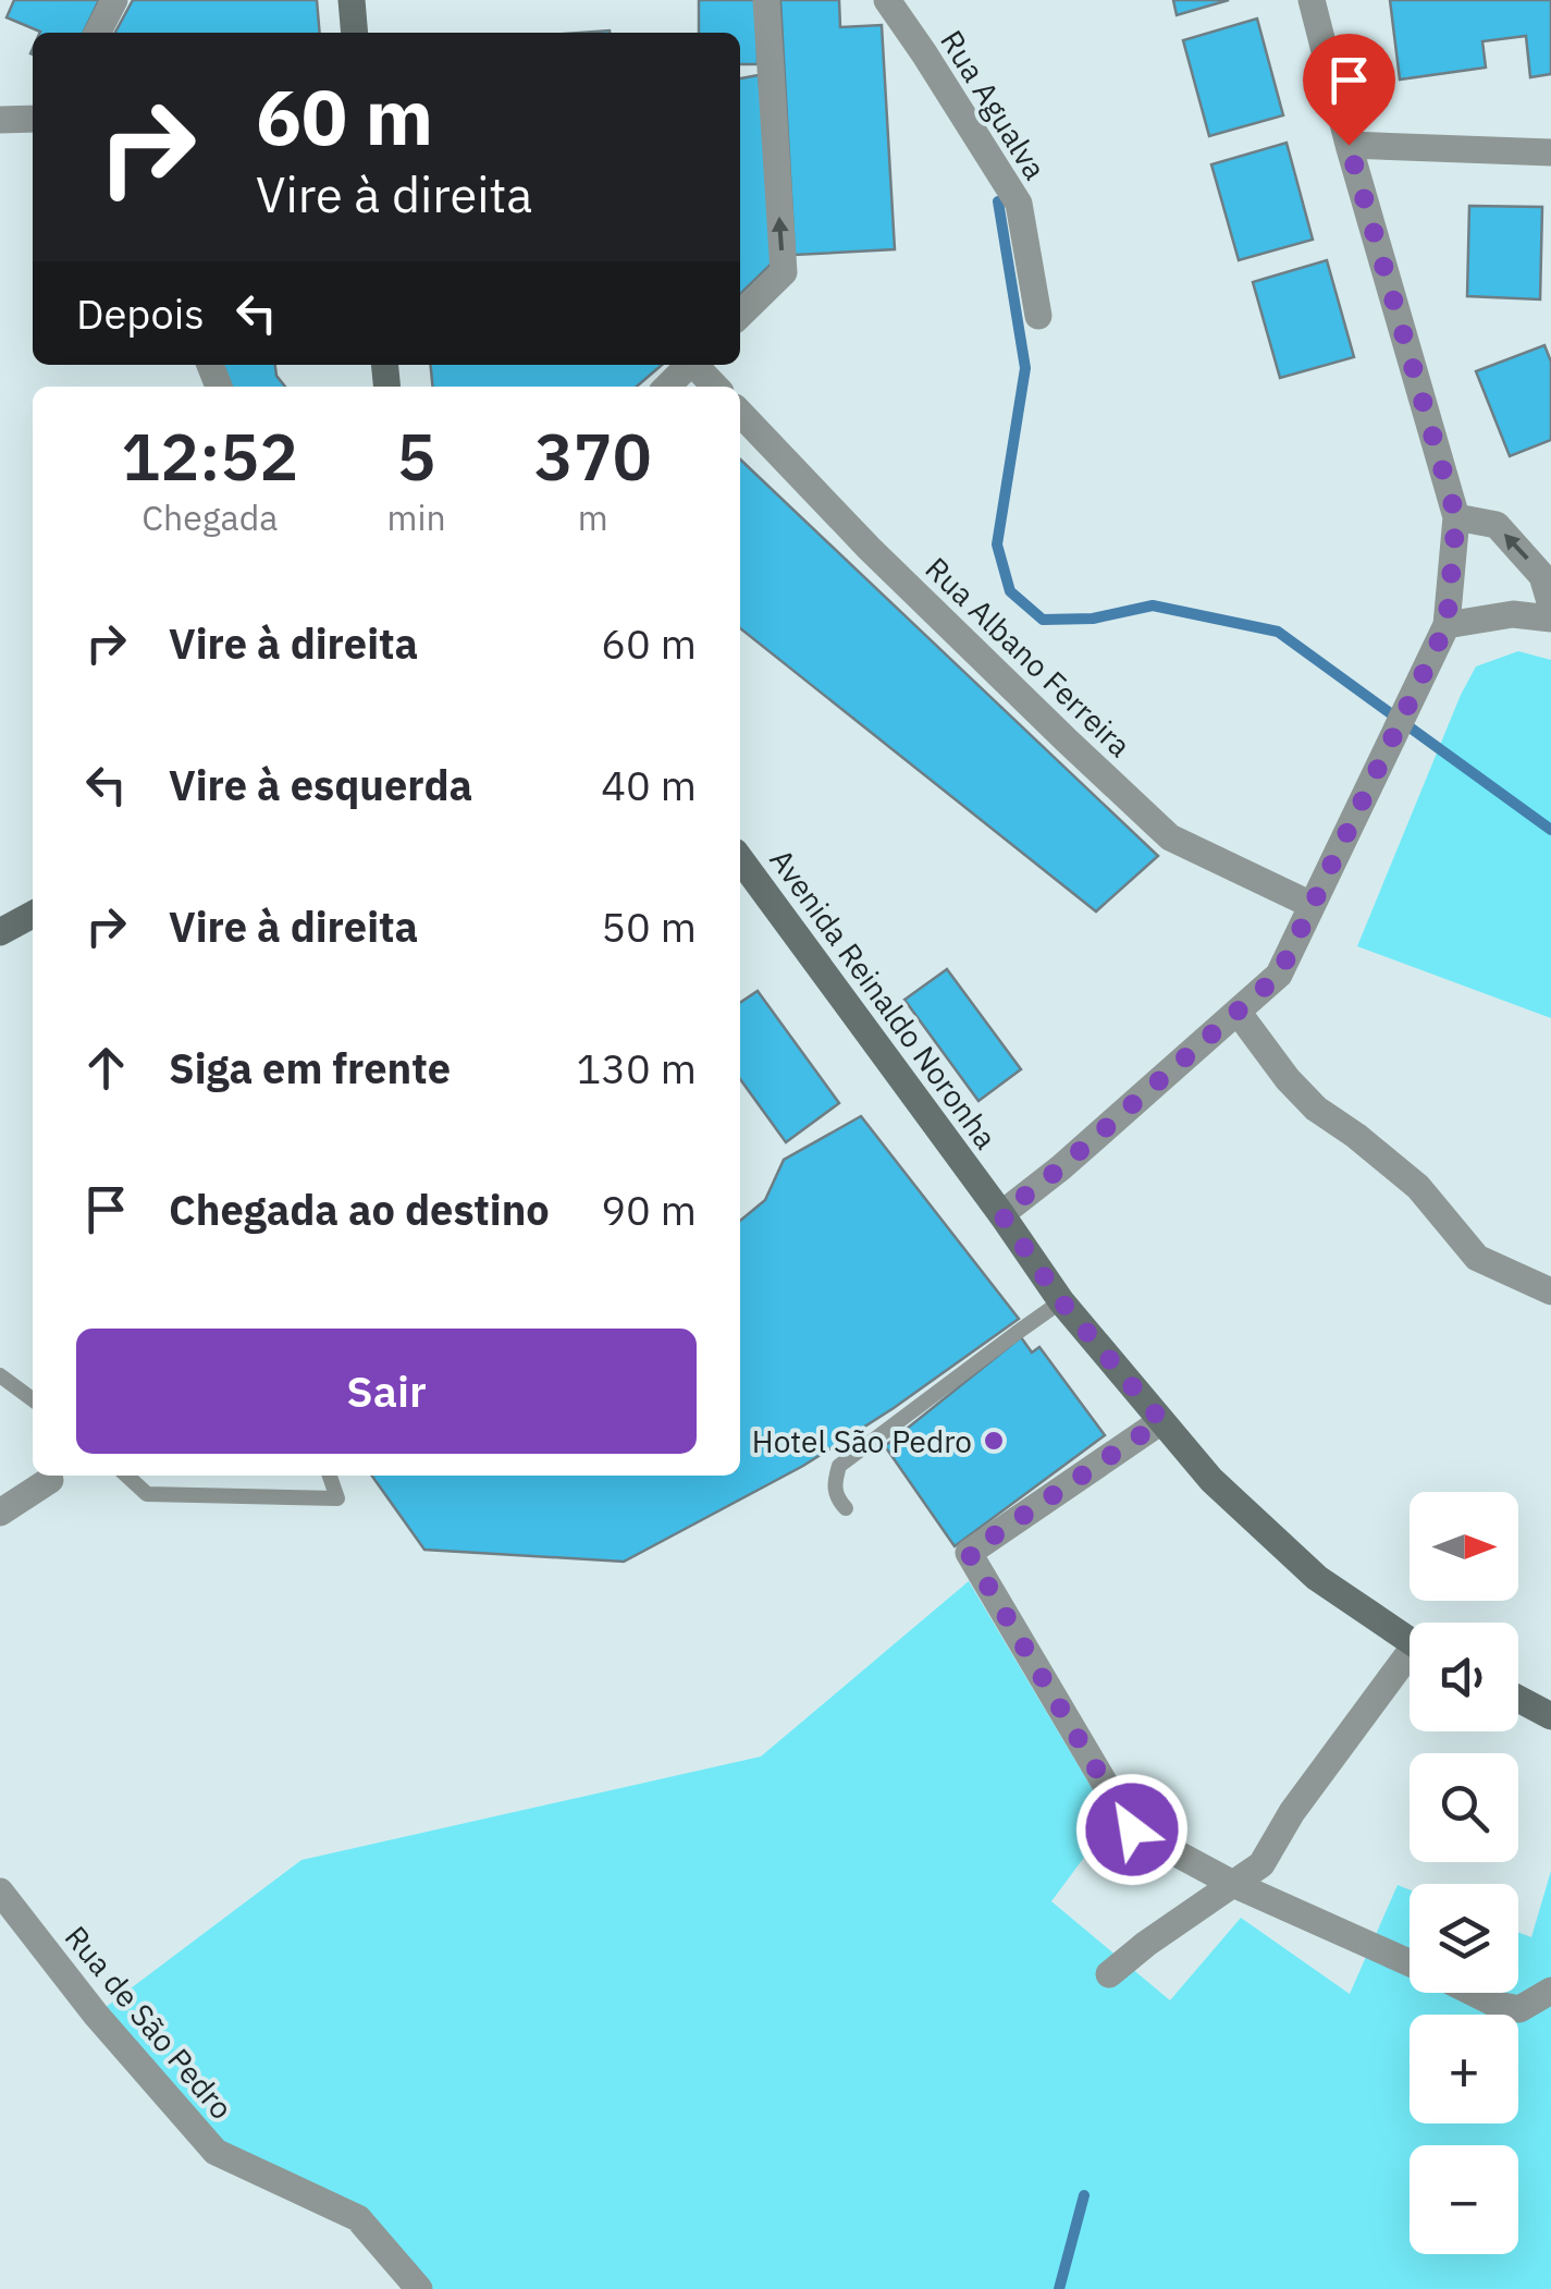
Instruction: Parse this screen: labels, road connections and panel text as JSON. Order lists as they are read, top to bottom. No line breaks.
{"streets":{"main road":["Avenida Reinaldo Noronha"],"street":["Rua Agualva","Rua Albano Ferreira","Rua de São Pedro"]},"places":["Hotel São Pedro"],"north":"right","page":{"turn":["60 m","Vire à direita"],"then":"Depois","eta":["12:52","Chegada","5","min","370","m"],"list":[{"name":"Vire à direita","value":"60 m"},{"name":"Vire à esquerda","value":"40 m"},{"name":"Vire à direita","value":"50 m"},{"name":"Siga em frente","value":"130 m"},{"name":"Chegada ao destino","value":"90 m"}],"buttons":"Sair","map_buttons":["+","−"]}}
